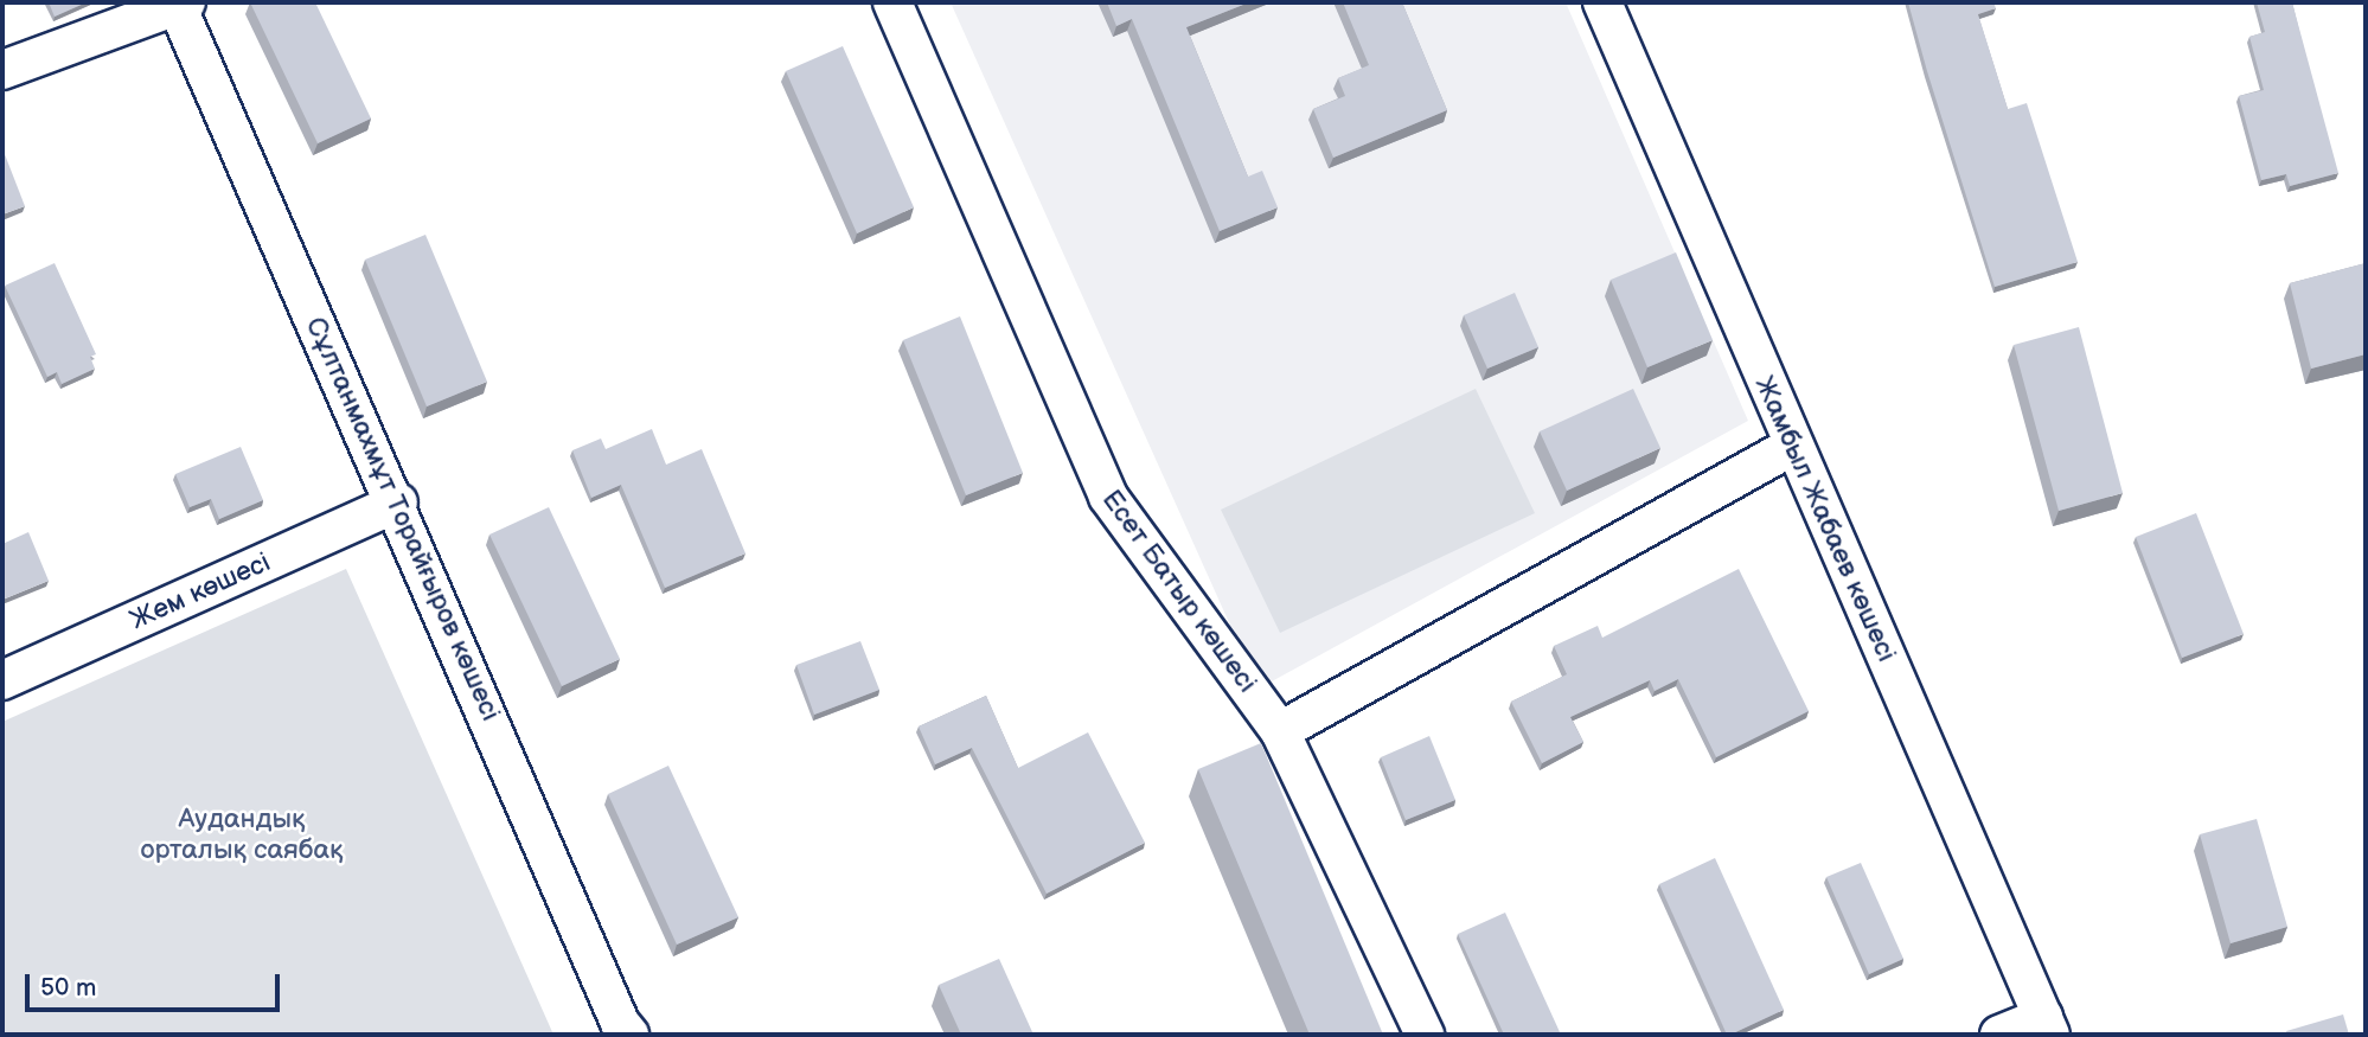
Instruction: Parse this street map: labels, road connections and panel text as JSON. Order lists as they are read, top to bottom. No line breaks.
{"streets":{"street":["Сұлтанмахмұт Торайғыров көшесі","Жамбыл Жабаев көшесі","Жем көшесі","Есет Батыр көшесі"]},"crossings":[["Сұлтанмахмұт Торайғыров көшесі","Жем көшесі"]],"parks":["Аудандық орталық саябақ"],"scale_bar":"50 m"}
